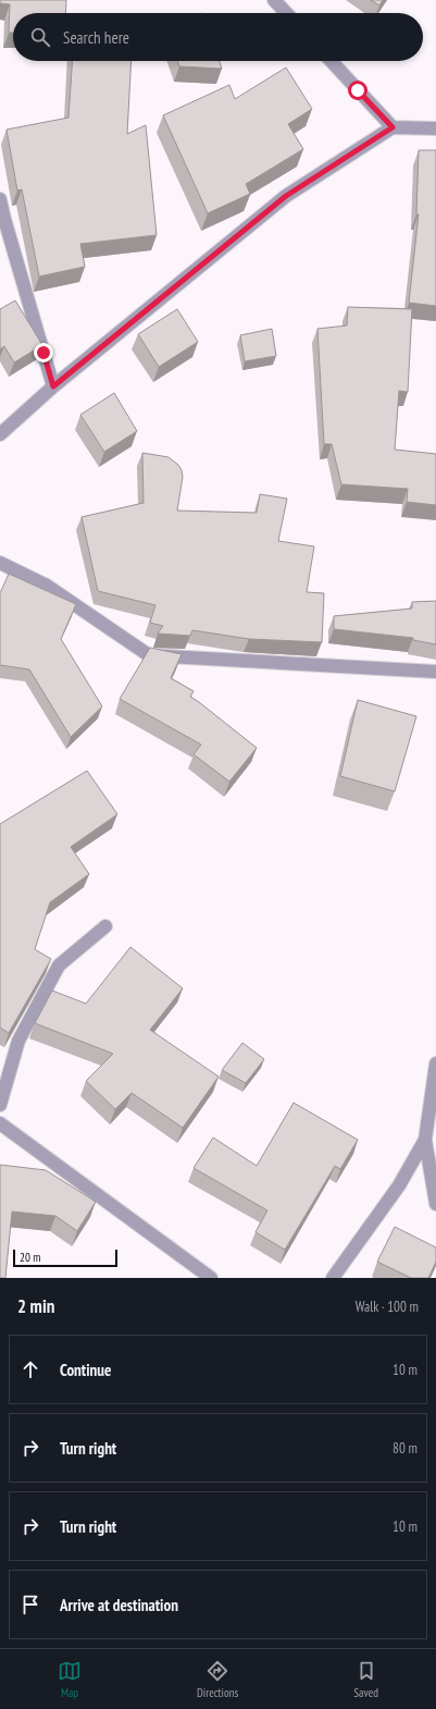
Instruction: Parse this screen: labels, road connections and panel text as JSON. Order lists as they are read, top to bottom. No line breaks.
{"scale_bar":"20 m","page":{"search":"Search here","scale":"20 m","heading":["2 min","Walk · 100 m"],"list":[["Continue","10 m"],["Turn right","80 m"],["Turn right","10 m"],"Arrive at destination"],"nav":["Map","Directions","Saved"]}}
